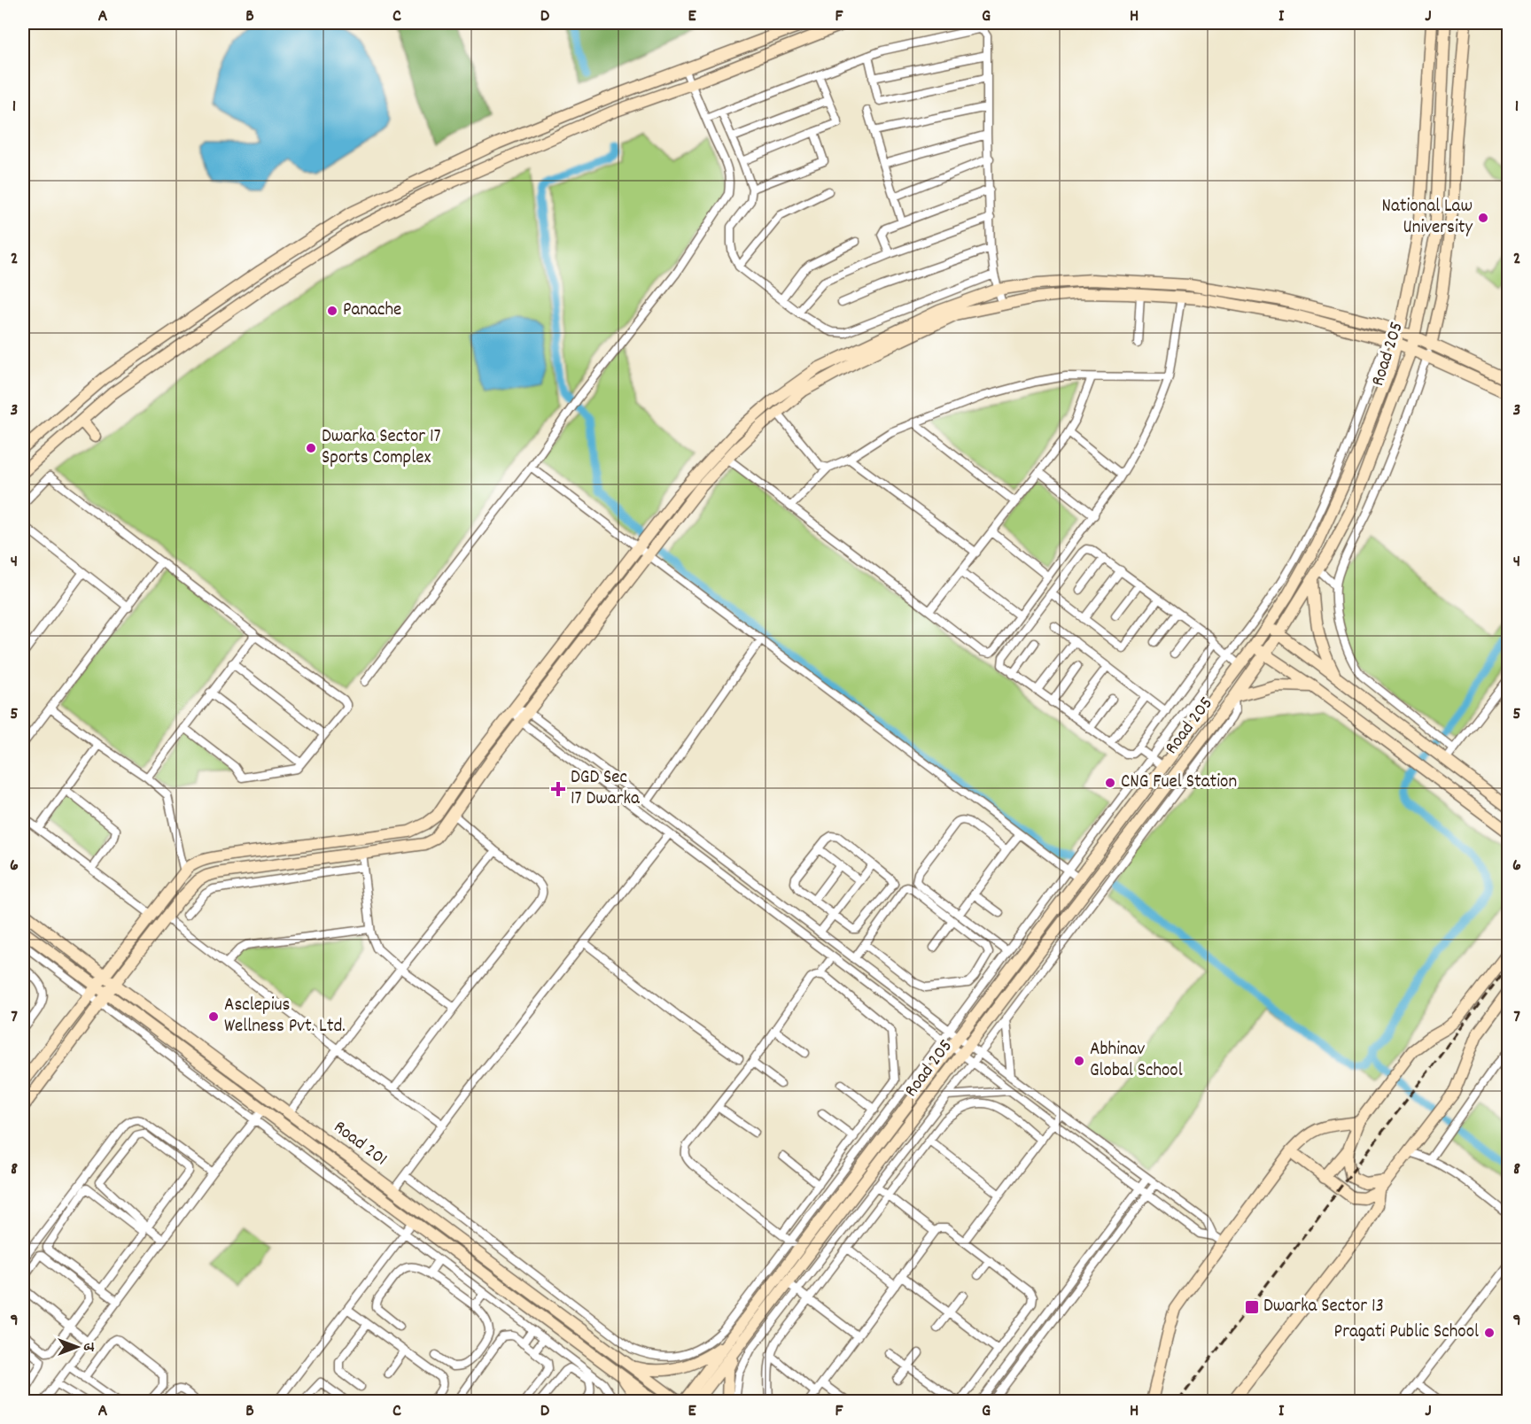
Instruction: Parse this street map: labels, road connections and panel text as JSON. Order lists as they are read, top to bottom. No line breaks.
{"streets":{"main road":["Road 205","Road 201"]},"places":{"other":["National Law University","Panache","Dwarka Sector 17 Sports Complex","CNG Fuel Station","Asclepius Wellness Pvt. Ltd.","Abhinav Global School","Pragati Public School"],"health":["DGD Sec 17 Dwarka"],"transit":["Dwarka Sector 13"]},"north":"right","grid":{"columns":["A","B","C","D","E","F","G","H","I","J"],"rows":["1","2","3","4","5","6","7","8","9"]}}
